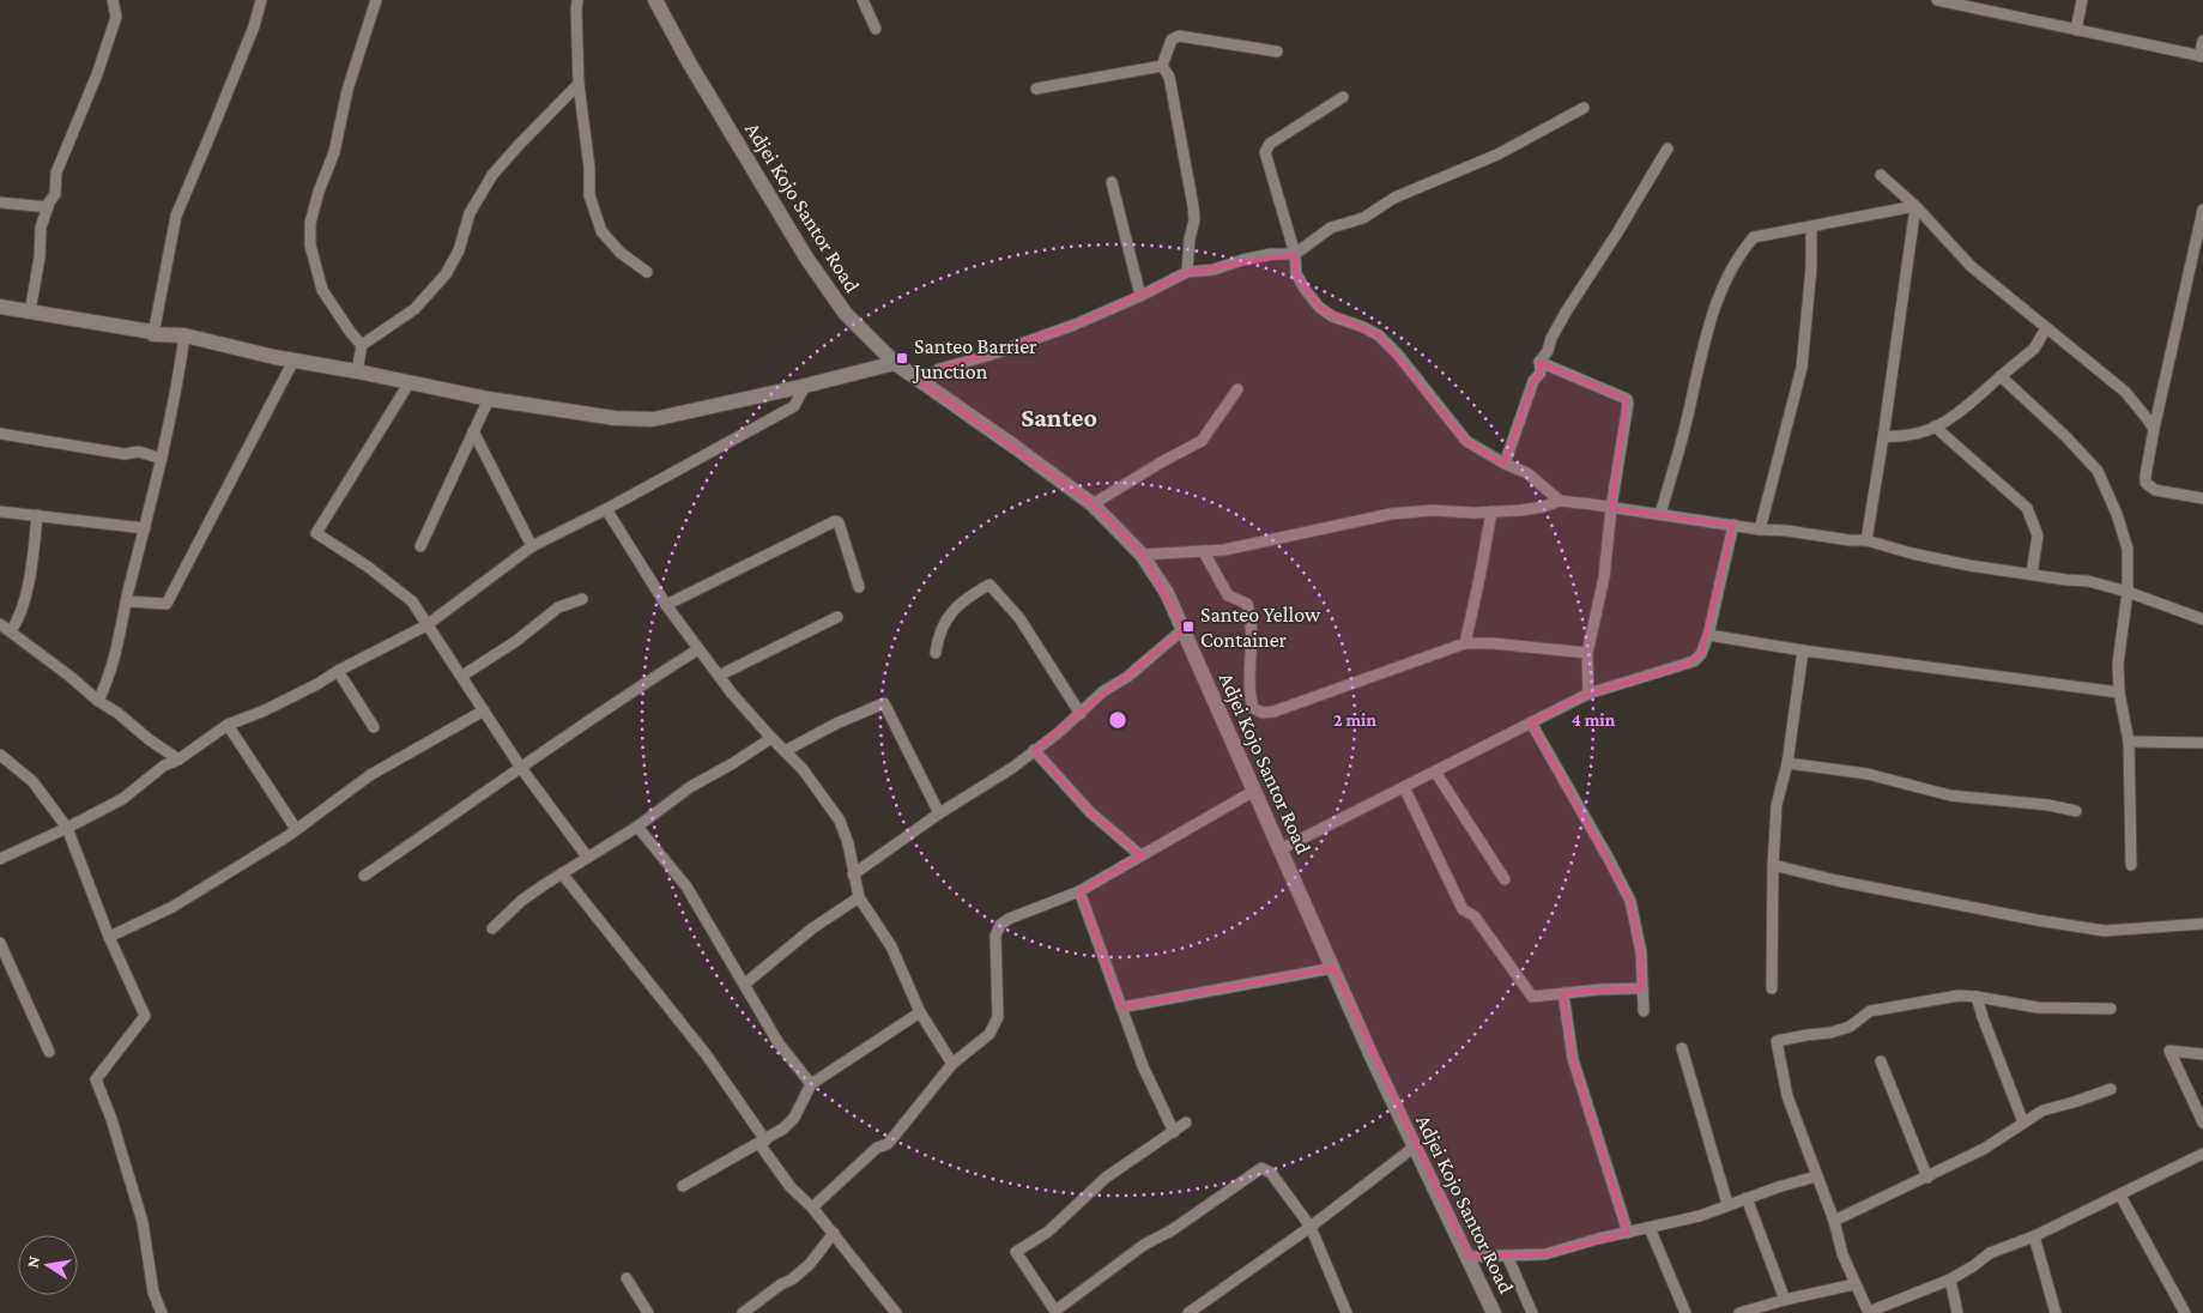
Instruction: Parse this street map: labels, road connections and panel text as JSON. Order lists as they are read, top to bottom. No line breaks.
{"streets":{"street":["Adjei Kojo Santor Road"]},"districts":["Santeo"],"places":{"transit":["Santeo Barrier Junction","Santeo Yellow Container"]},"north":"left","rings":["2 min","4 min"]}
